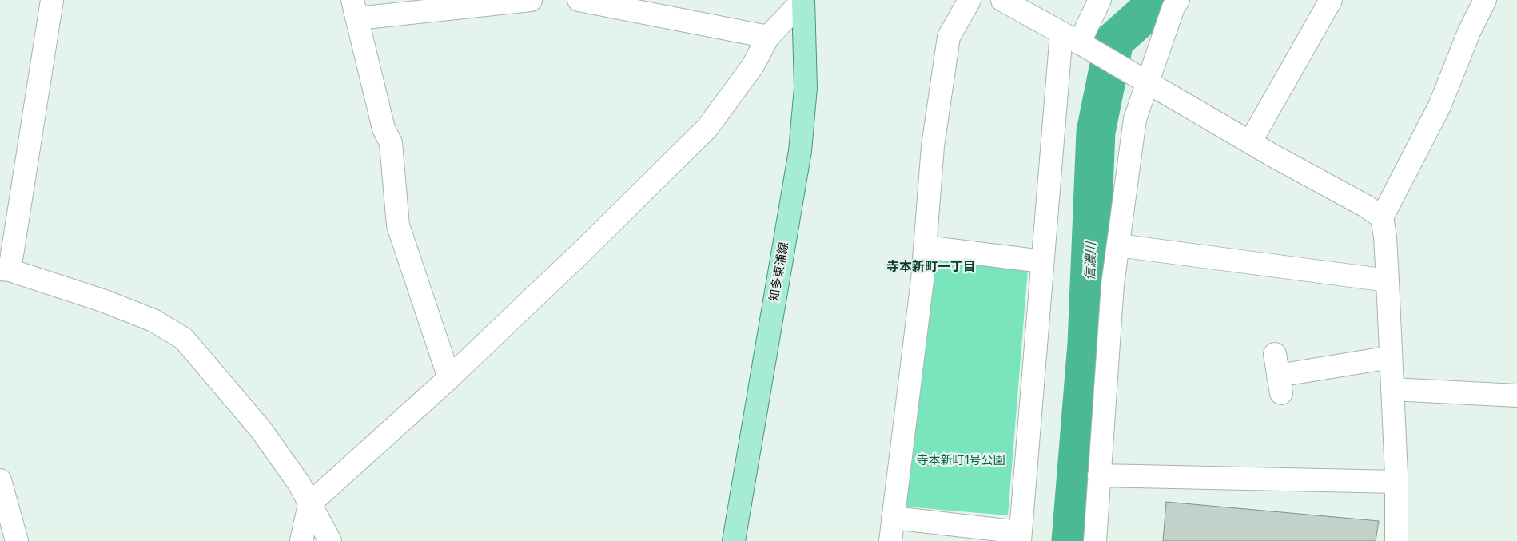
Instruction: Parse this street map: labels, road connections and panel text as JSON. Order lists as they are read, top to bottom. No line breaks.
{"streets":{"main road":["知多東浦線"]},"districts":["寺本新町一丁目"],"water":["信濃川"],"parks":["寺本新町1号公園"]}
